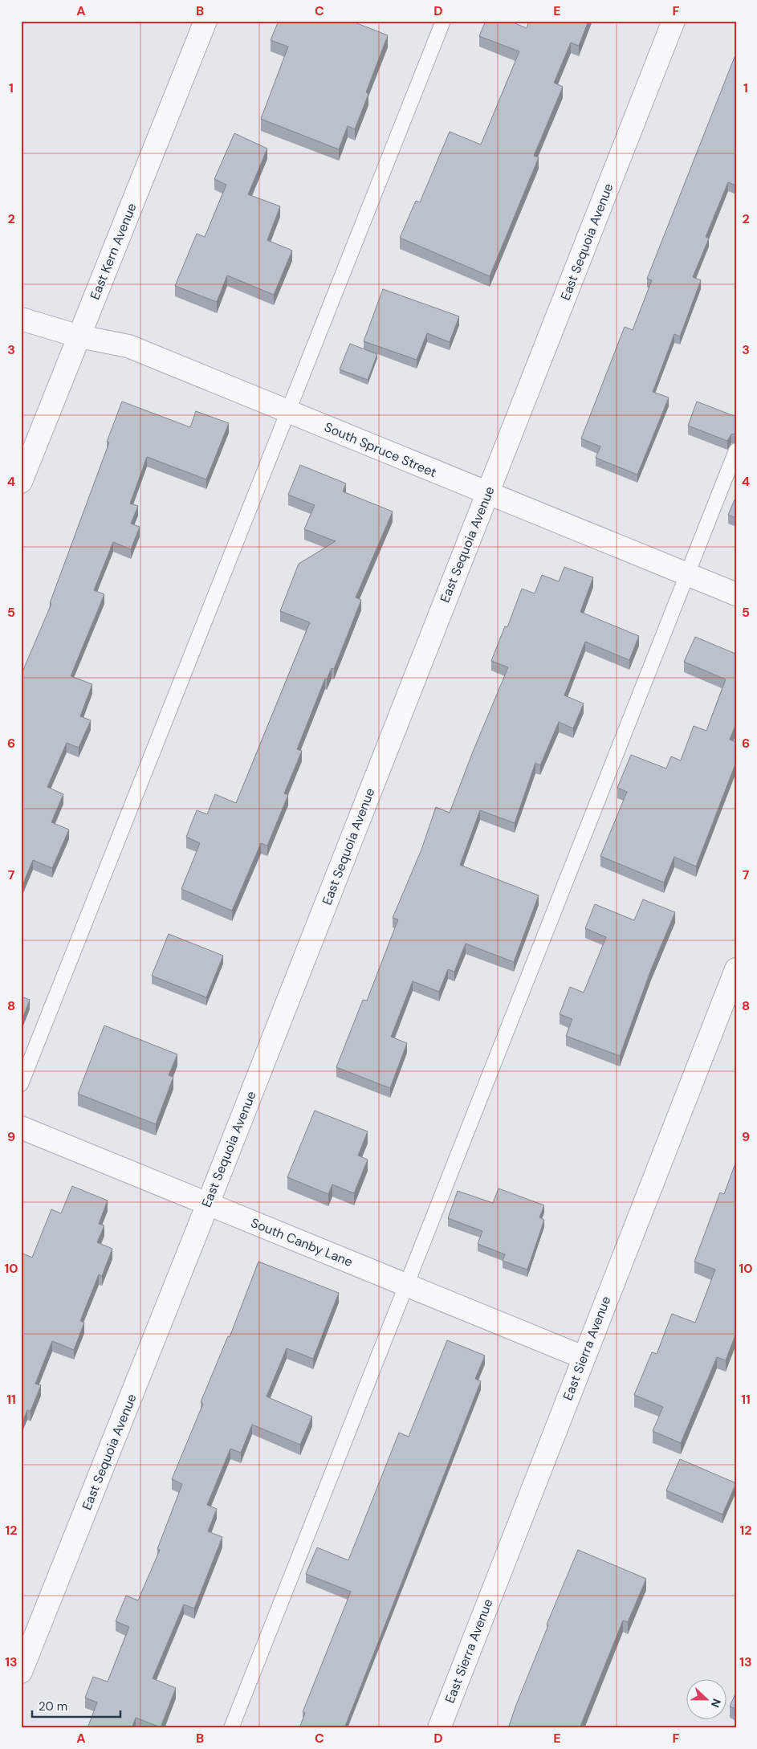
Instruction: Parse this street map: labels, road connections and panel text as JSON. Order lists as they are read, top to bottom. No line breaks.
{"streets":{"street":["East Sequoia Avenue","East Kern Avenue","South Spruce Street","South Canby Lane","East Sierra Avenue"]},"crossings":[["East Sequoia Avenue","South Spruce Street"],["East Sequoia Avenue","South Canby Lane"],["East Kern Avenue","South Spruce Street"],["South Canby Lane","East Sierra Avenue"]],"scale_bar":"20 m","north":"right","grid":{"columns":["A","B","C","D","E","F"],"rows":["1","2","3","4","5","6","7","8","9","10","11","12","13"]}}
